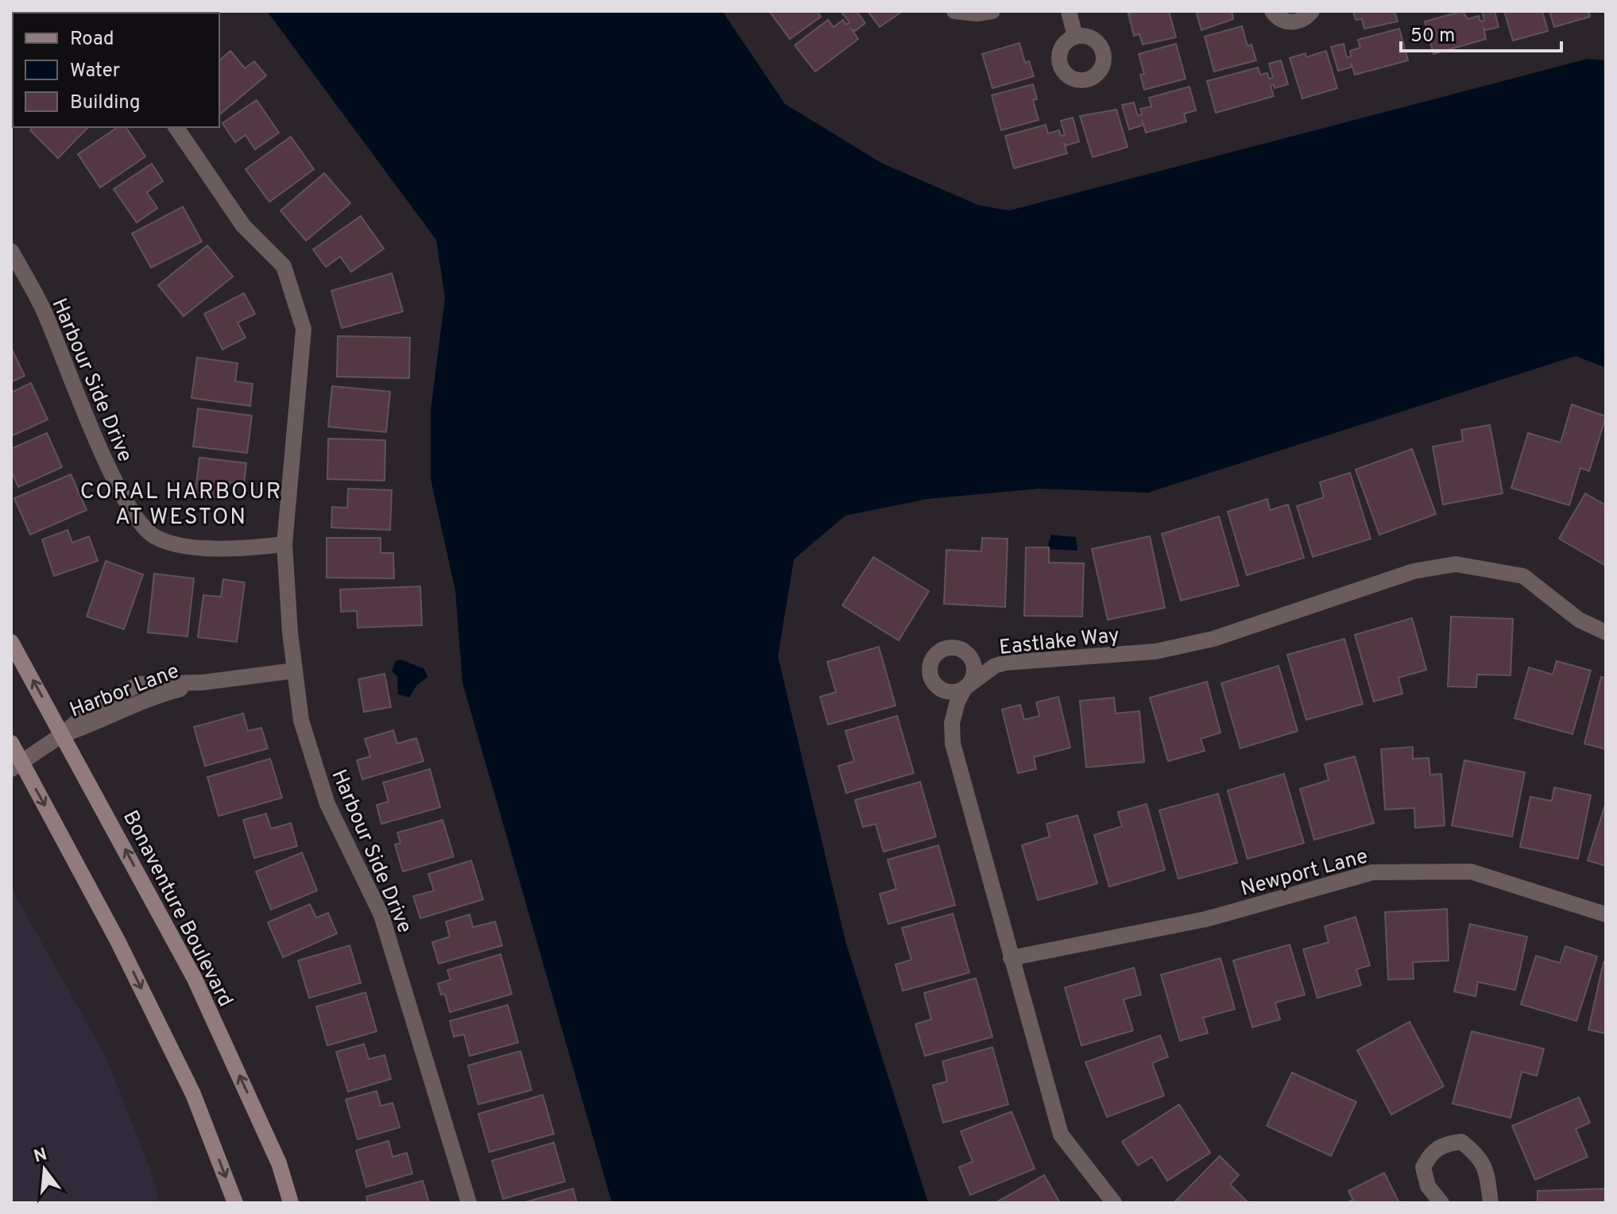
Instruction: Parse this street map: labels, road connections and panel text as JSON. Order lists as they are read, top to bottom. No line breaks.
{"streets":{"main road":["Bonaventure Boulevard"],"street":["Harbour Side Drive","Eastlake Way","Harbor Lane","Newport Lane"]},"crossings":[["Harbour Side Drive","Harbor Lane"],["Eastlake Way","Newport Lane"],["Harbor Lane","Bonaventure Boulevard"]],"districts":["CORAL HARBOUR AT WESTON"],"legend":["Road","Water","Building"],"scale_bar":"50 m","north":"top"}
